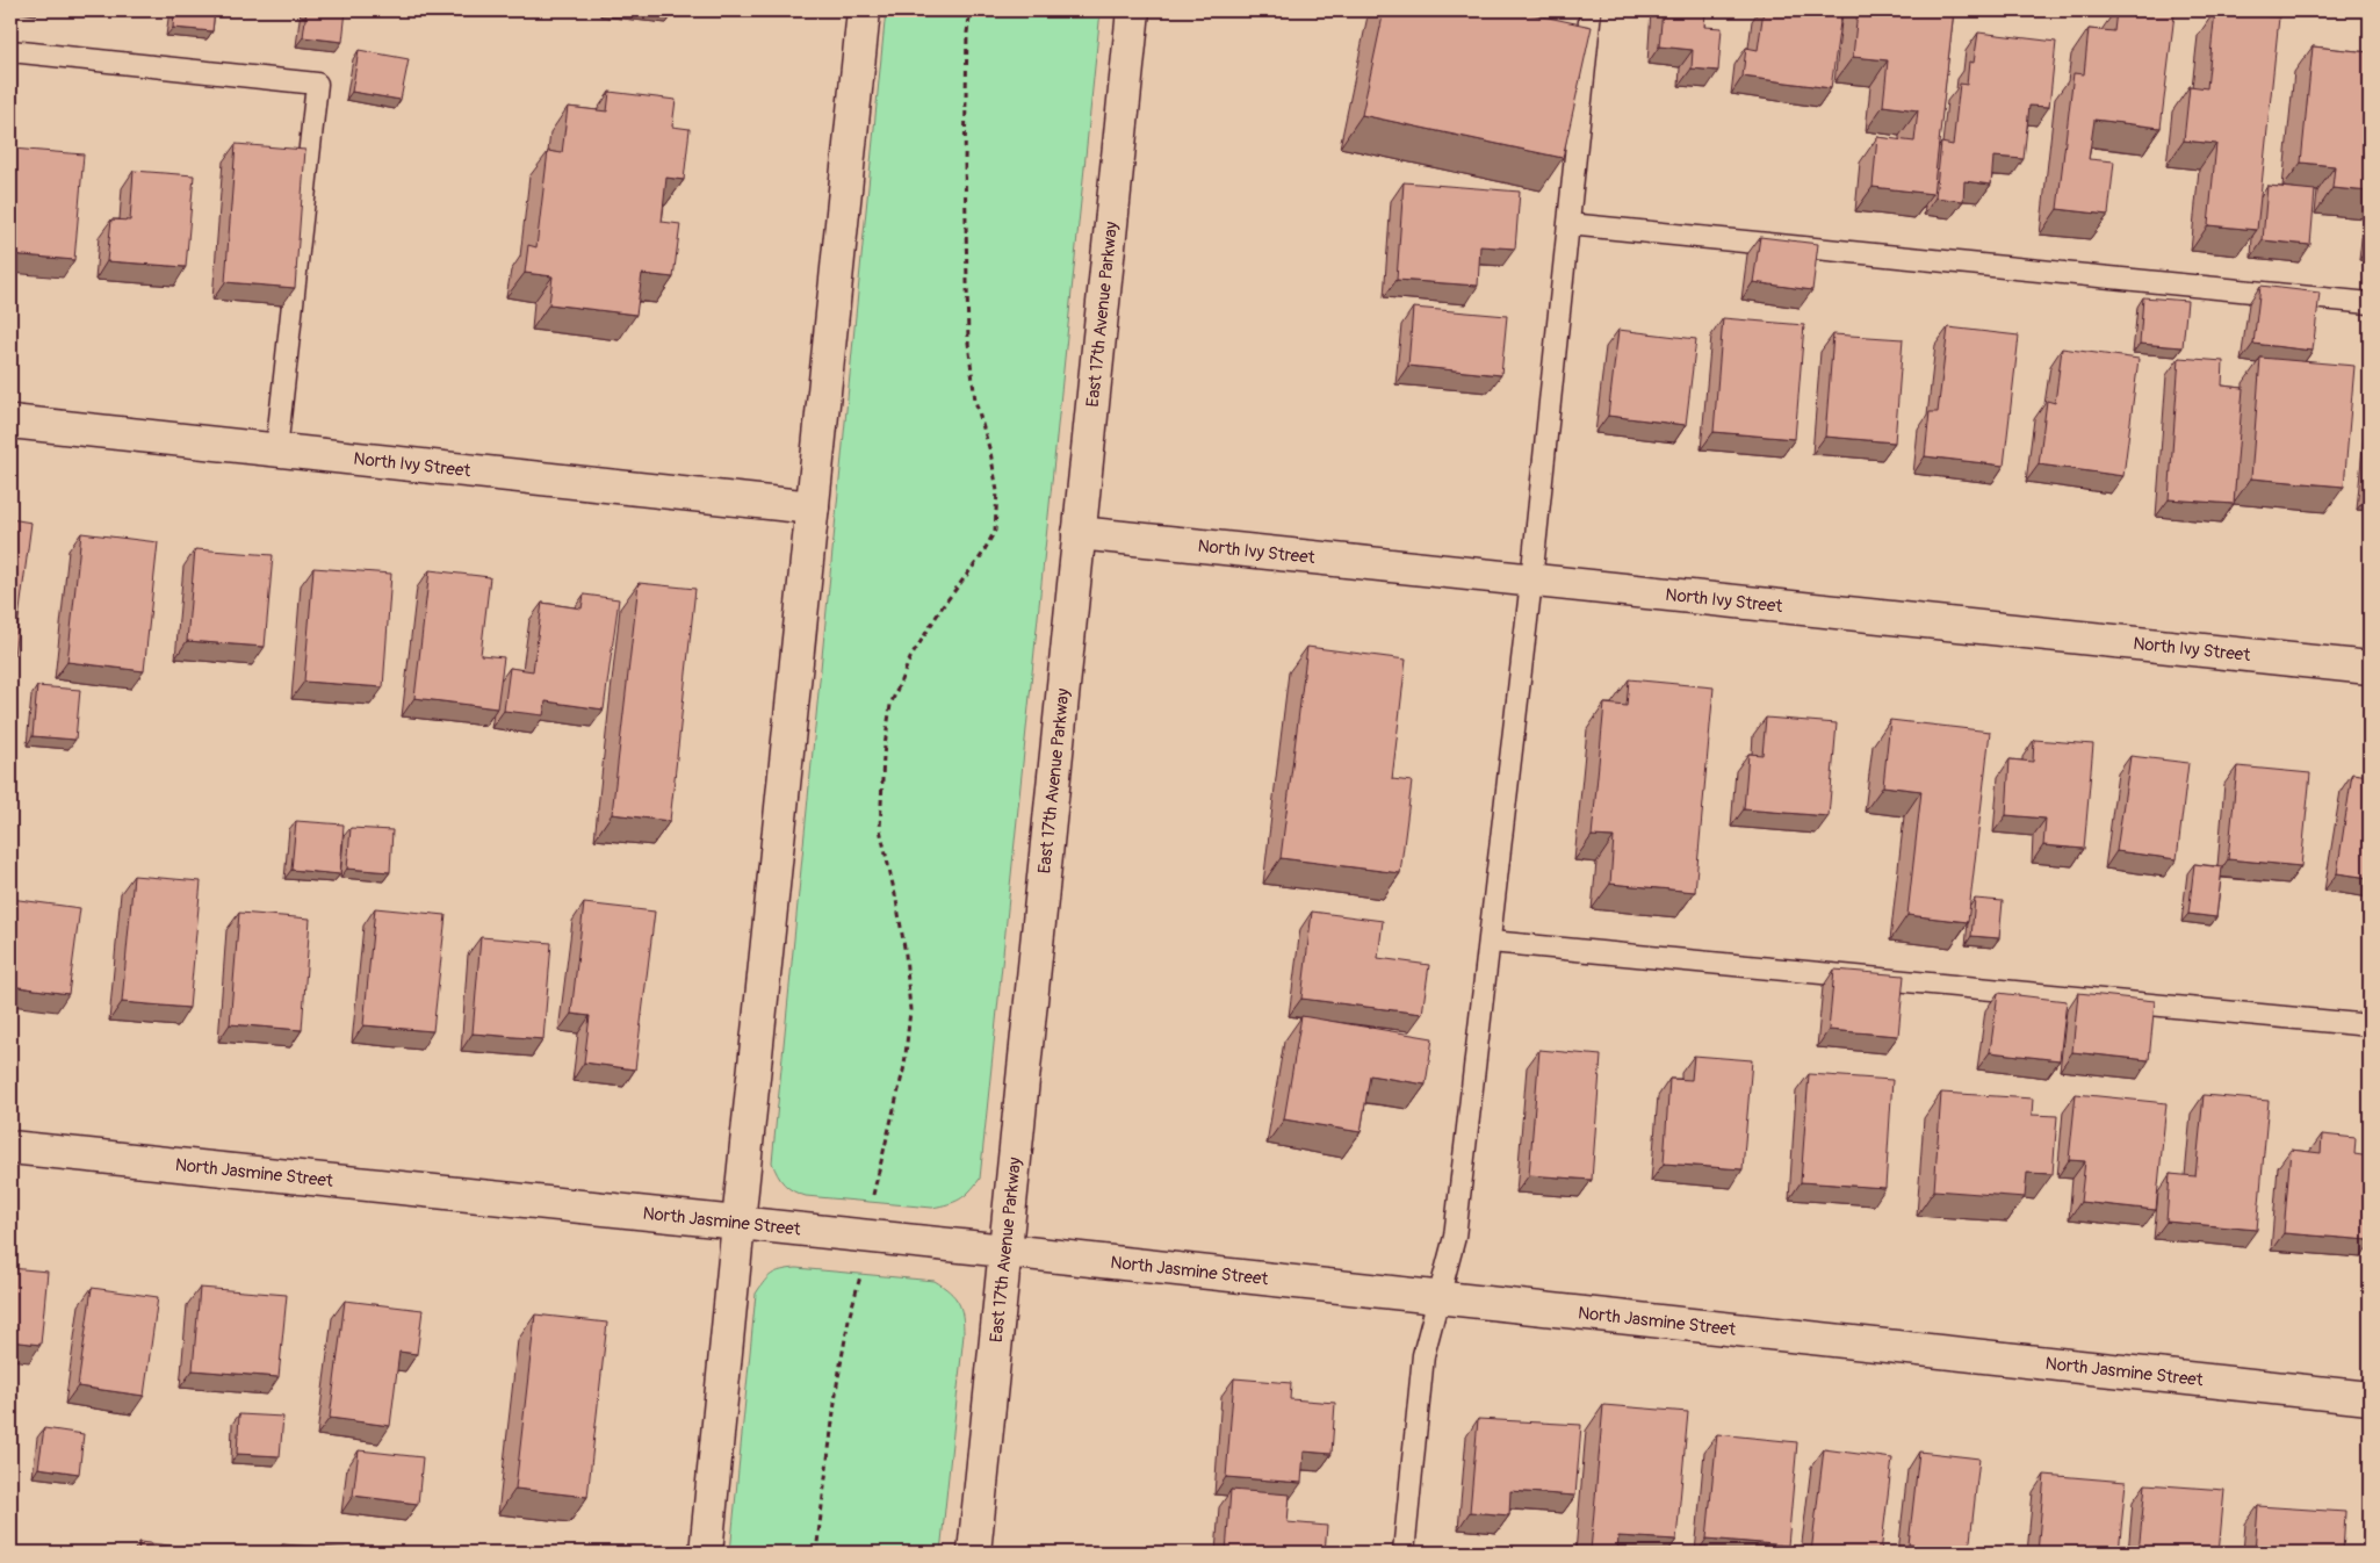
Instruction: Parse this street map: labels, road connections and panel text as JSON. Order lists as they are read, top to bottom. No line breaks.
{"streets":{"street":["East 17th Avenue Parkway","North Ivy Street","North Jasmine Street"]},"crossings":[["East 17th Avenue Parkway","North Ivy Street"],["East 17th Avenue Parkway","North Jasmine Street"]]}
